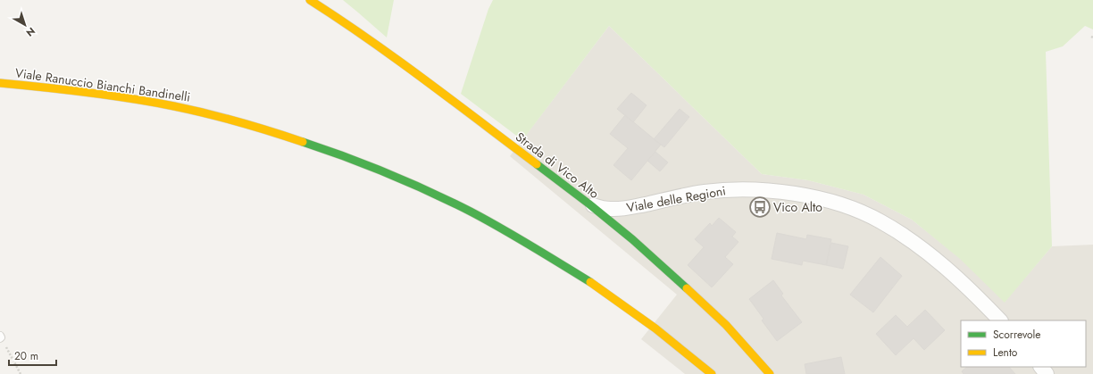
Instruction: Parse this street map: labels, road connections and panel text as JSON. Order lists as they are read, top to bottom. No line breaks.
{"streets":{"street":["Viale Ranuccio Bianchi Bandinelli","Strada di Vico Alto","Viale delle Regioni"]},"crossings":[["Strada di Vico Alto","Viale delle Regioni"]],"places":{"bus stop":["Vico Alto"]},"legend":["Scorrevole","Lento"],"scale_bar":"20 m","north":"bottom right"}
